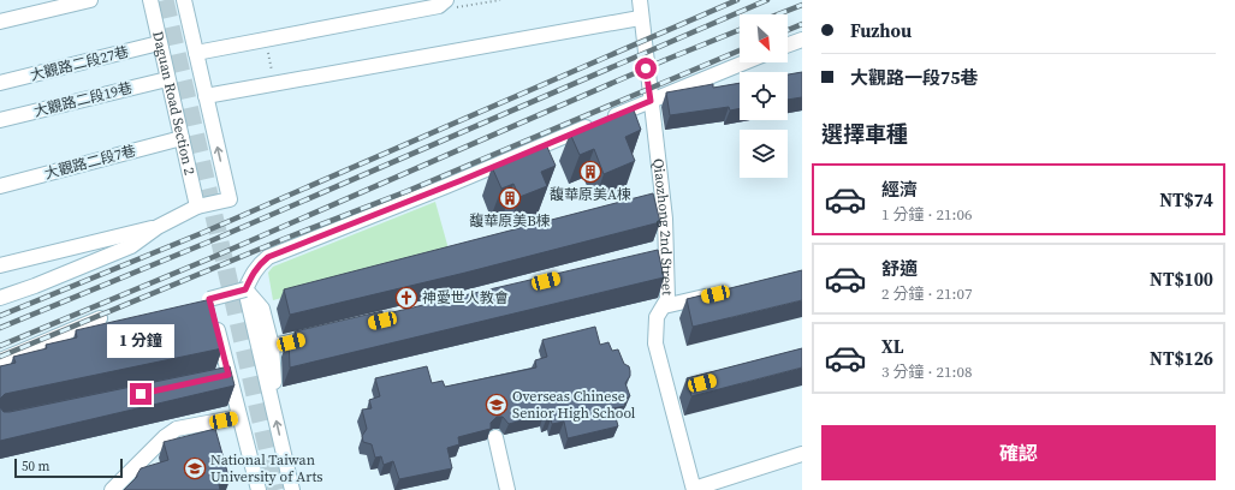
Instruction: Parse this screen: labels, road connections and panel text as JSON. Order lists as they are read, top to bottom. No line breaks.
{"streets":{"street":["大觀路二段27巷","大觀路二段19巷","Daguan Road Section 2","大觀路二段7巷","Qiaozhong 2nd Street"]},"crossings":[["大觀路二段27巷","Daguan Road Section 2"],["大觀路二段19巷","Daguan Road Section 2"],["Daguan Road Section 2","大觀路二段7巷"]],"places":{"building":["馥華原美A棟","馥華原美B棟"],"church":["神愛世人教會"],"school or university":["Overseas Chinese Senior High School","National Taiwan University of Arts"]},"scale_bar":"50 m","north":"bottom right","page":{"banner":["Fuzhou","大觀路一段75巷"],"heading":"選擇車種","list":[{"name":"經濟","note":"1 分鐘 · 21:06","value":"NT$74"},{"name":"舒適","note":"2 分鐘 · 21:07","value":"NT$100"},{"name":"XL","note":"3 分鐘 · 21:08","value":"NT$126"}],"bubble":"1 分鐘","buttons":"確認","scale":"50 m"}}
